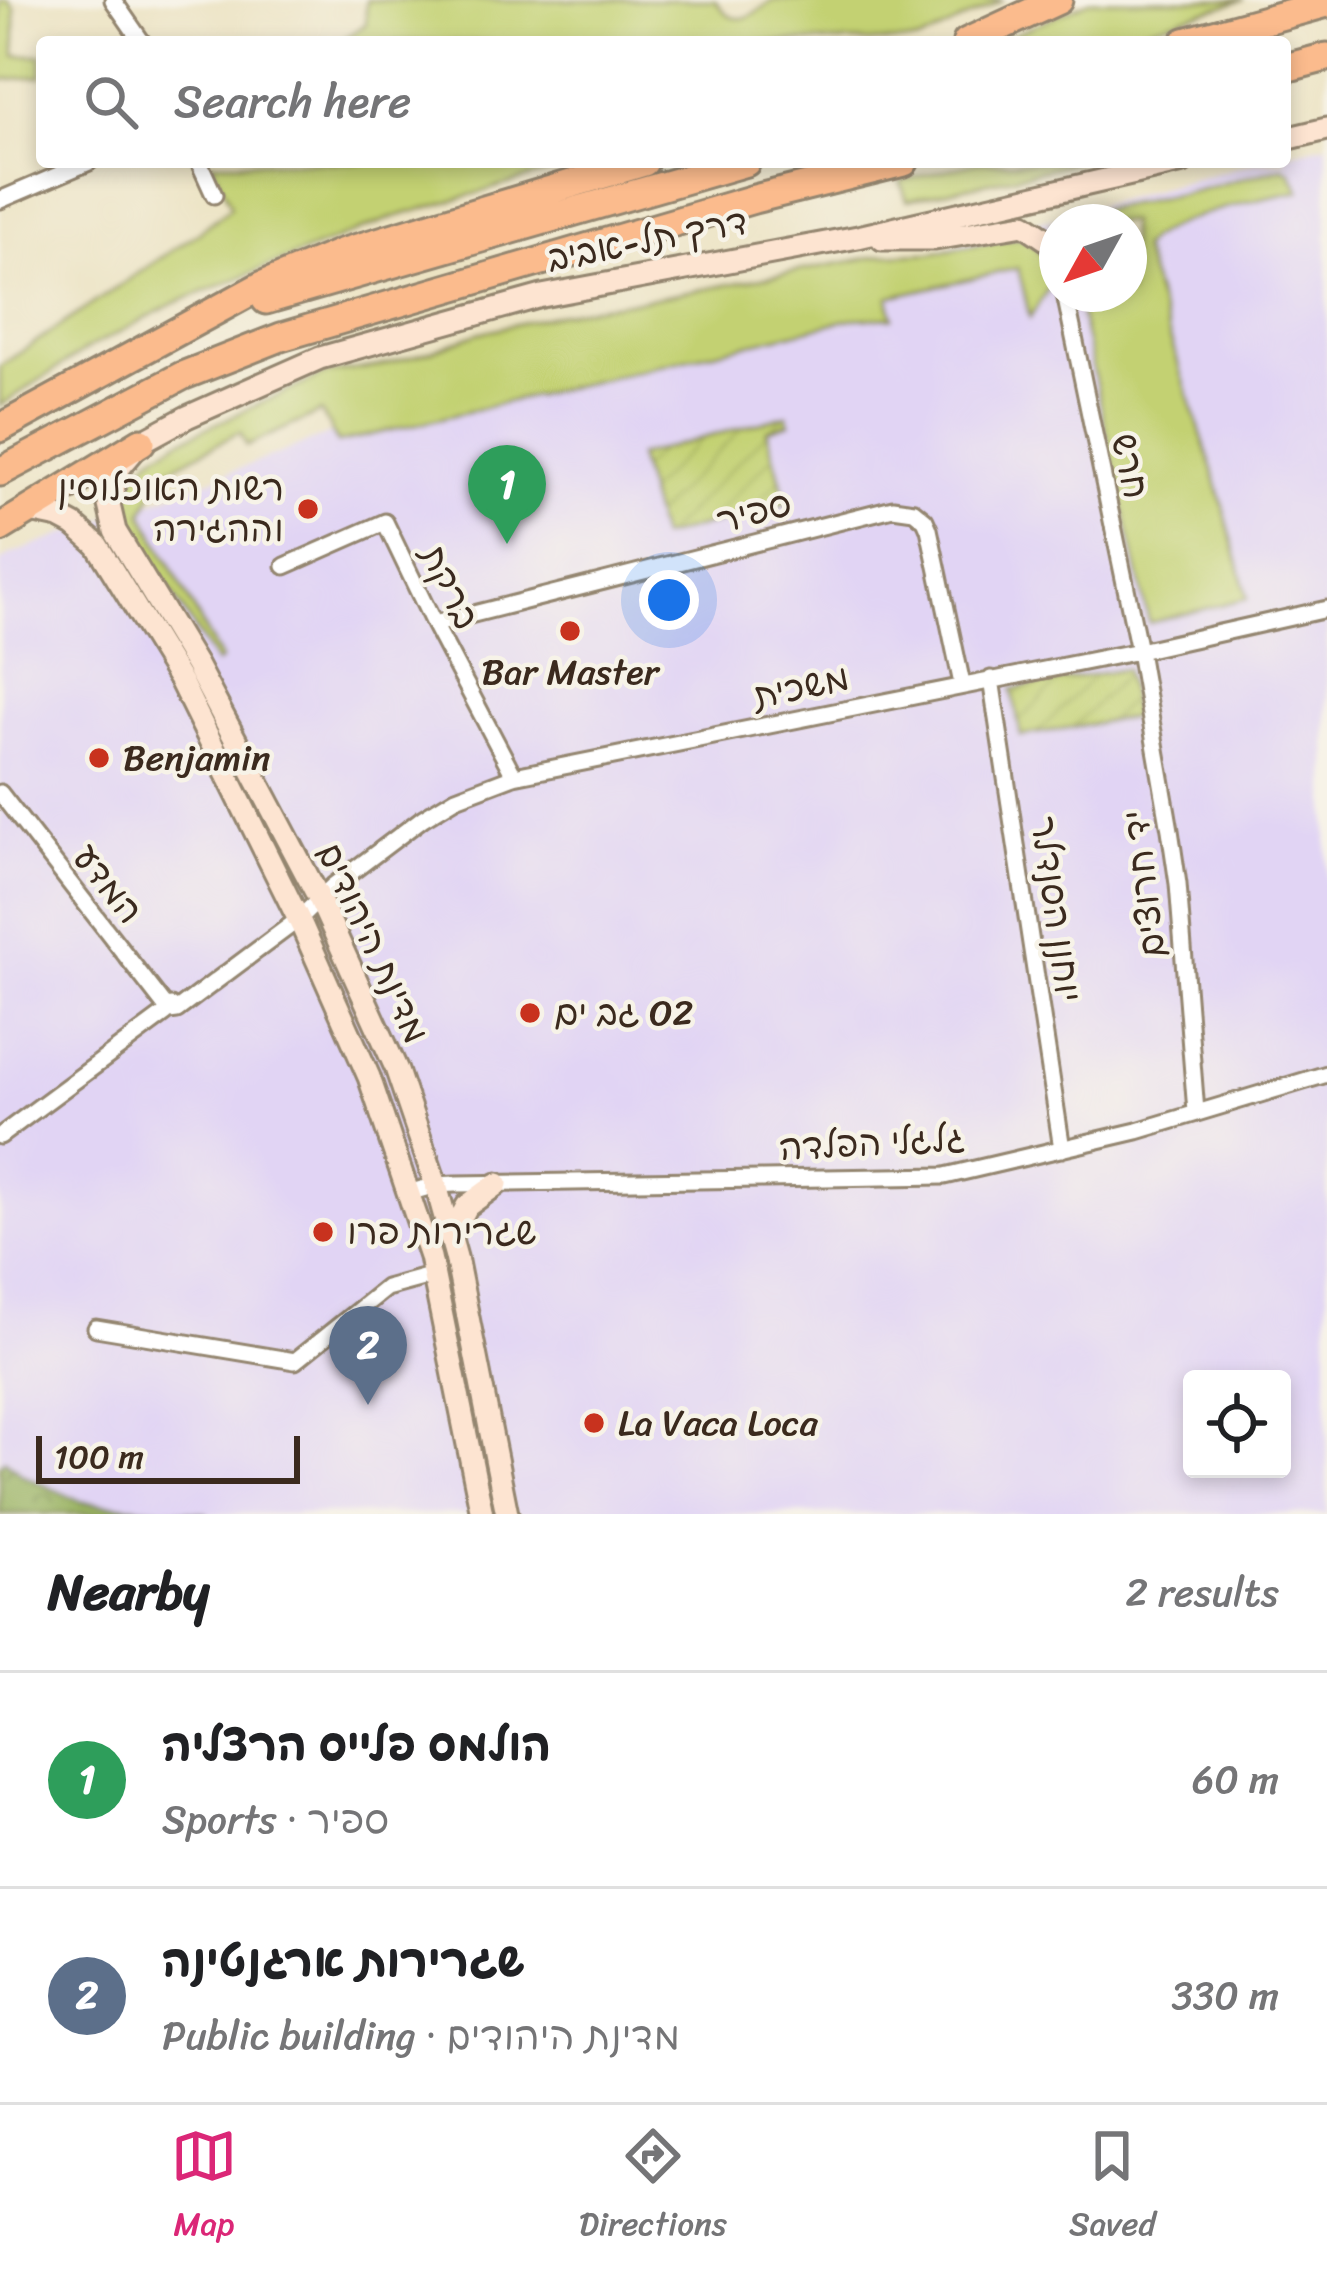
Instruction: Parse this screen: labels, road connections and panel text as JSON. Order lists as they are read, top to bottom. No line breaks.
{"streets":{"highway":["דרך תל-אביב"],"street":["חרש","ספיר","ברקת","משכית","המדע","יד חרוצים","יוחנן הסנדלר","מדינת היהודים","גלגלי הפלדה"]},"crossings":[["דרך תל-אביב","מדינת היהודים"],["חרש","משכית"],["חרש","יד חרוצים"],["ספיר","ברקת"],["ספיר","משכית"],["ברקת","משכית"],["משכית","המדע"],["משכית","יד חרוצים"],["משכית","יוחנן הסנדלר"],["משכית","מדינת היהודים"],["יד חרוצים","גלגלי הפלדה"],["יוחנן הסנדלר","גלגלי הפלדה"],["מדינת היהודים","גלגלי הפלדה"]],"places":["רשות האוכלוסין וההגירה","Bar Master","Benjamin","גב ים O2","שגרירות פרו","La Vaca Loca"],"scale_bar":"100 m","north":"bottom left","page":{"search":"Search here","pins":["1","2"],"scale":"100 m","heading":["Nearby","2 results"],"list":[{"mark":"1","name":"הולמס פלייס הרצליה","note":"Sports · ספיר","value":"60 m"},{"mark":"2","name":"שגרירות ארגנטינה","note":"Public building · מדינת היהודים","value":"330 m"}],"nav":["Map","Directions","Saved"]}}
